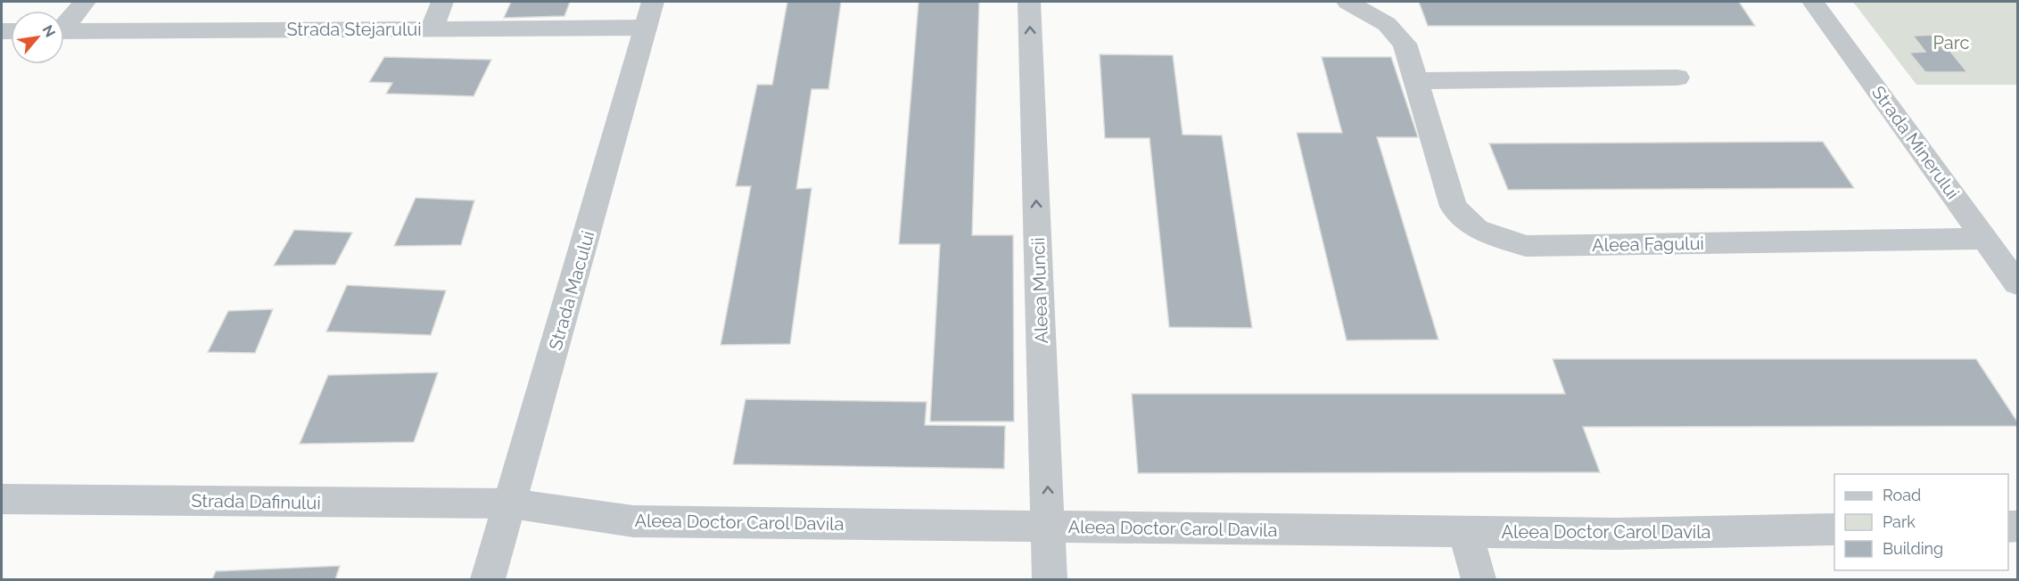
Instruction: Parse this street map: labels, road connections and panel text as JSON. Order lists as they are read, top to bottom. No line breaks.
{"streets":{"street":["Strada Stejarului","Strada Minerului","Aleea Fagului","Strada Macului","Aleea Muncii","Strada Dafinului","Aleea Doctor Carol Davila"]},"crossings":[["Strada Stejarului","Strada Macului"],["Strada Minerului","Aleea Fagului"],["Strada Macului","Strada Dafinului"],["Strada Macului","Aleea Doctor Carol Davila"],["Aleea Muncii","Aleea Doctor Carol Davila"],["Strada Dafinului","Aleea Doctor Carol Davila"]],"one_way":["Aleea Muncii"],"parks":["Parc"],"legend":["Road","Park","Building"],"north":"top right"}
